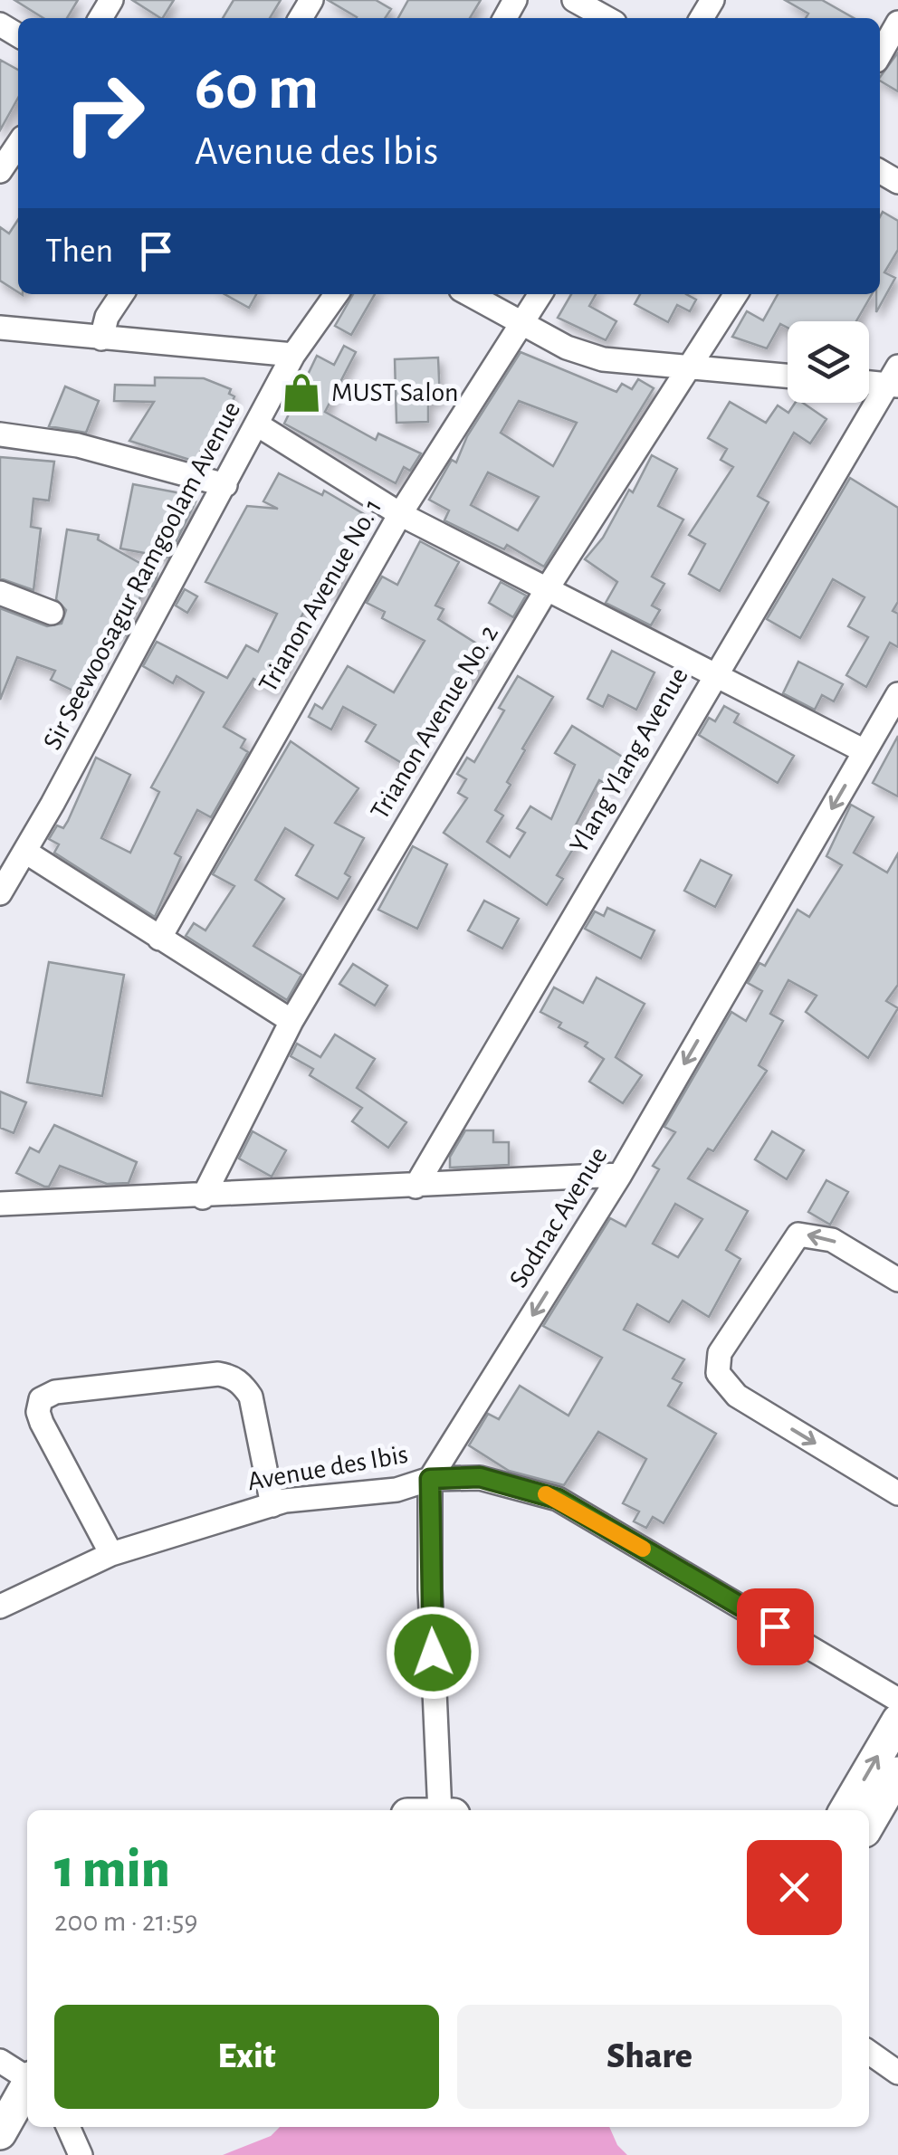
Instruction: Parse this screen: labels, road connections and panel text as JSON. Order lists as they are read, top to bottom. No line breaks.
{"streets":{"street":["Sir Seewoosagur Ramgoolam Avenue","Trianon Avenue No. 1","Trianon Avenue No. 2","Ylang Ylang Avenue","Sodnac Avenue","Avenue des Ibis"]},"crossings":[["Sodnac Avenue","Avenue des Ibis"]],"one_way":["Sodnac Avenue"],"places":{"shop":["MUST Salon"]},"page":{"turn":["60 m","Avenue des Ibis"],"then":"Then","heading":["1 min","200 m · 21:59"],"buttons":["Exit","Share"]}}
